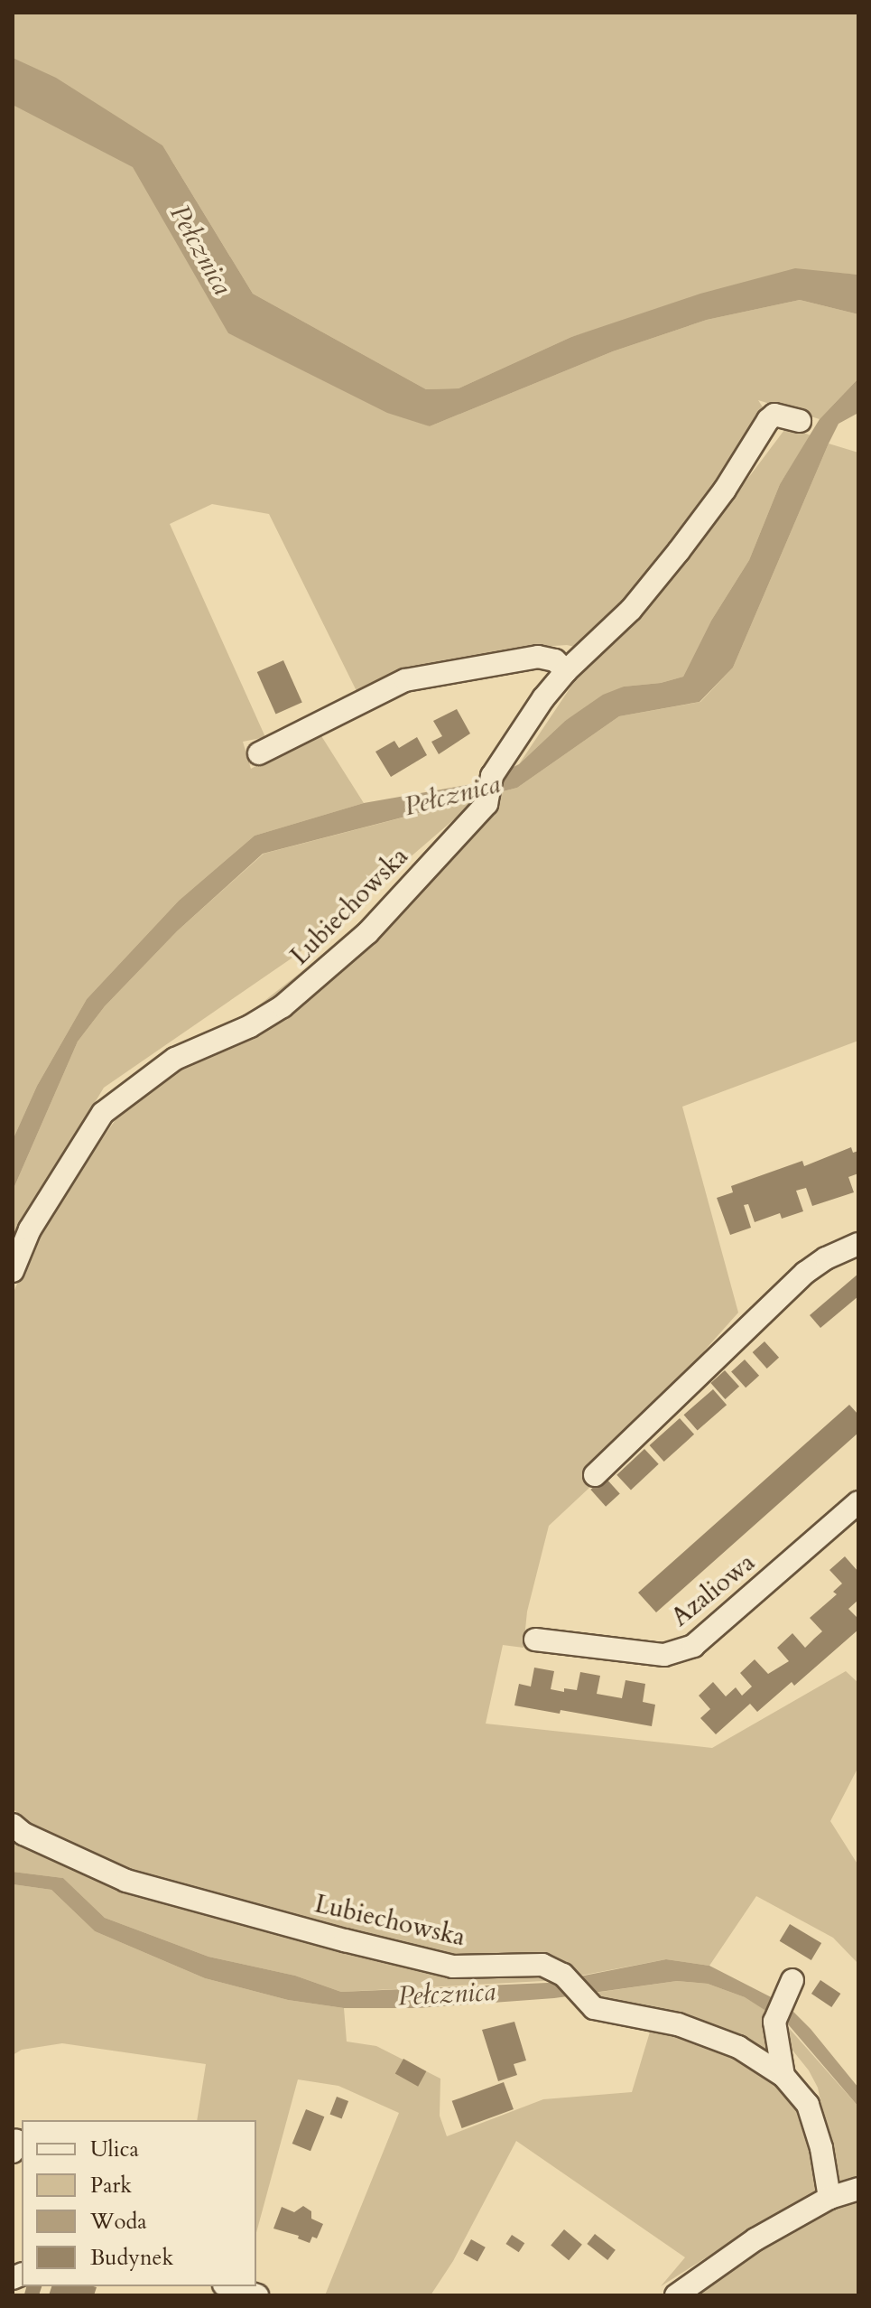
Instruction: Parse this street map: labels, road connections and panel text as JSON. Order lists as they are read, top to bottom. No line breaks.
{"streets":{"street":["Lubiechowska","Azaliowa"]},"water":["Pełcznica"],"legend":["Ulica","Park","Woda","Budynek"]}
